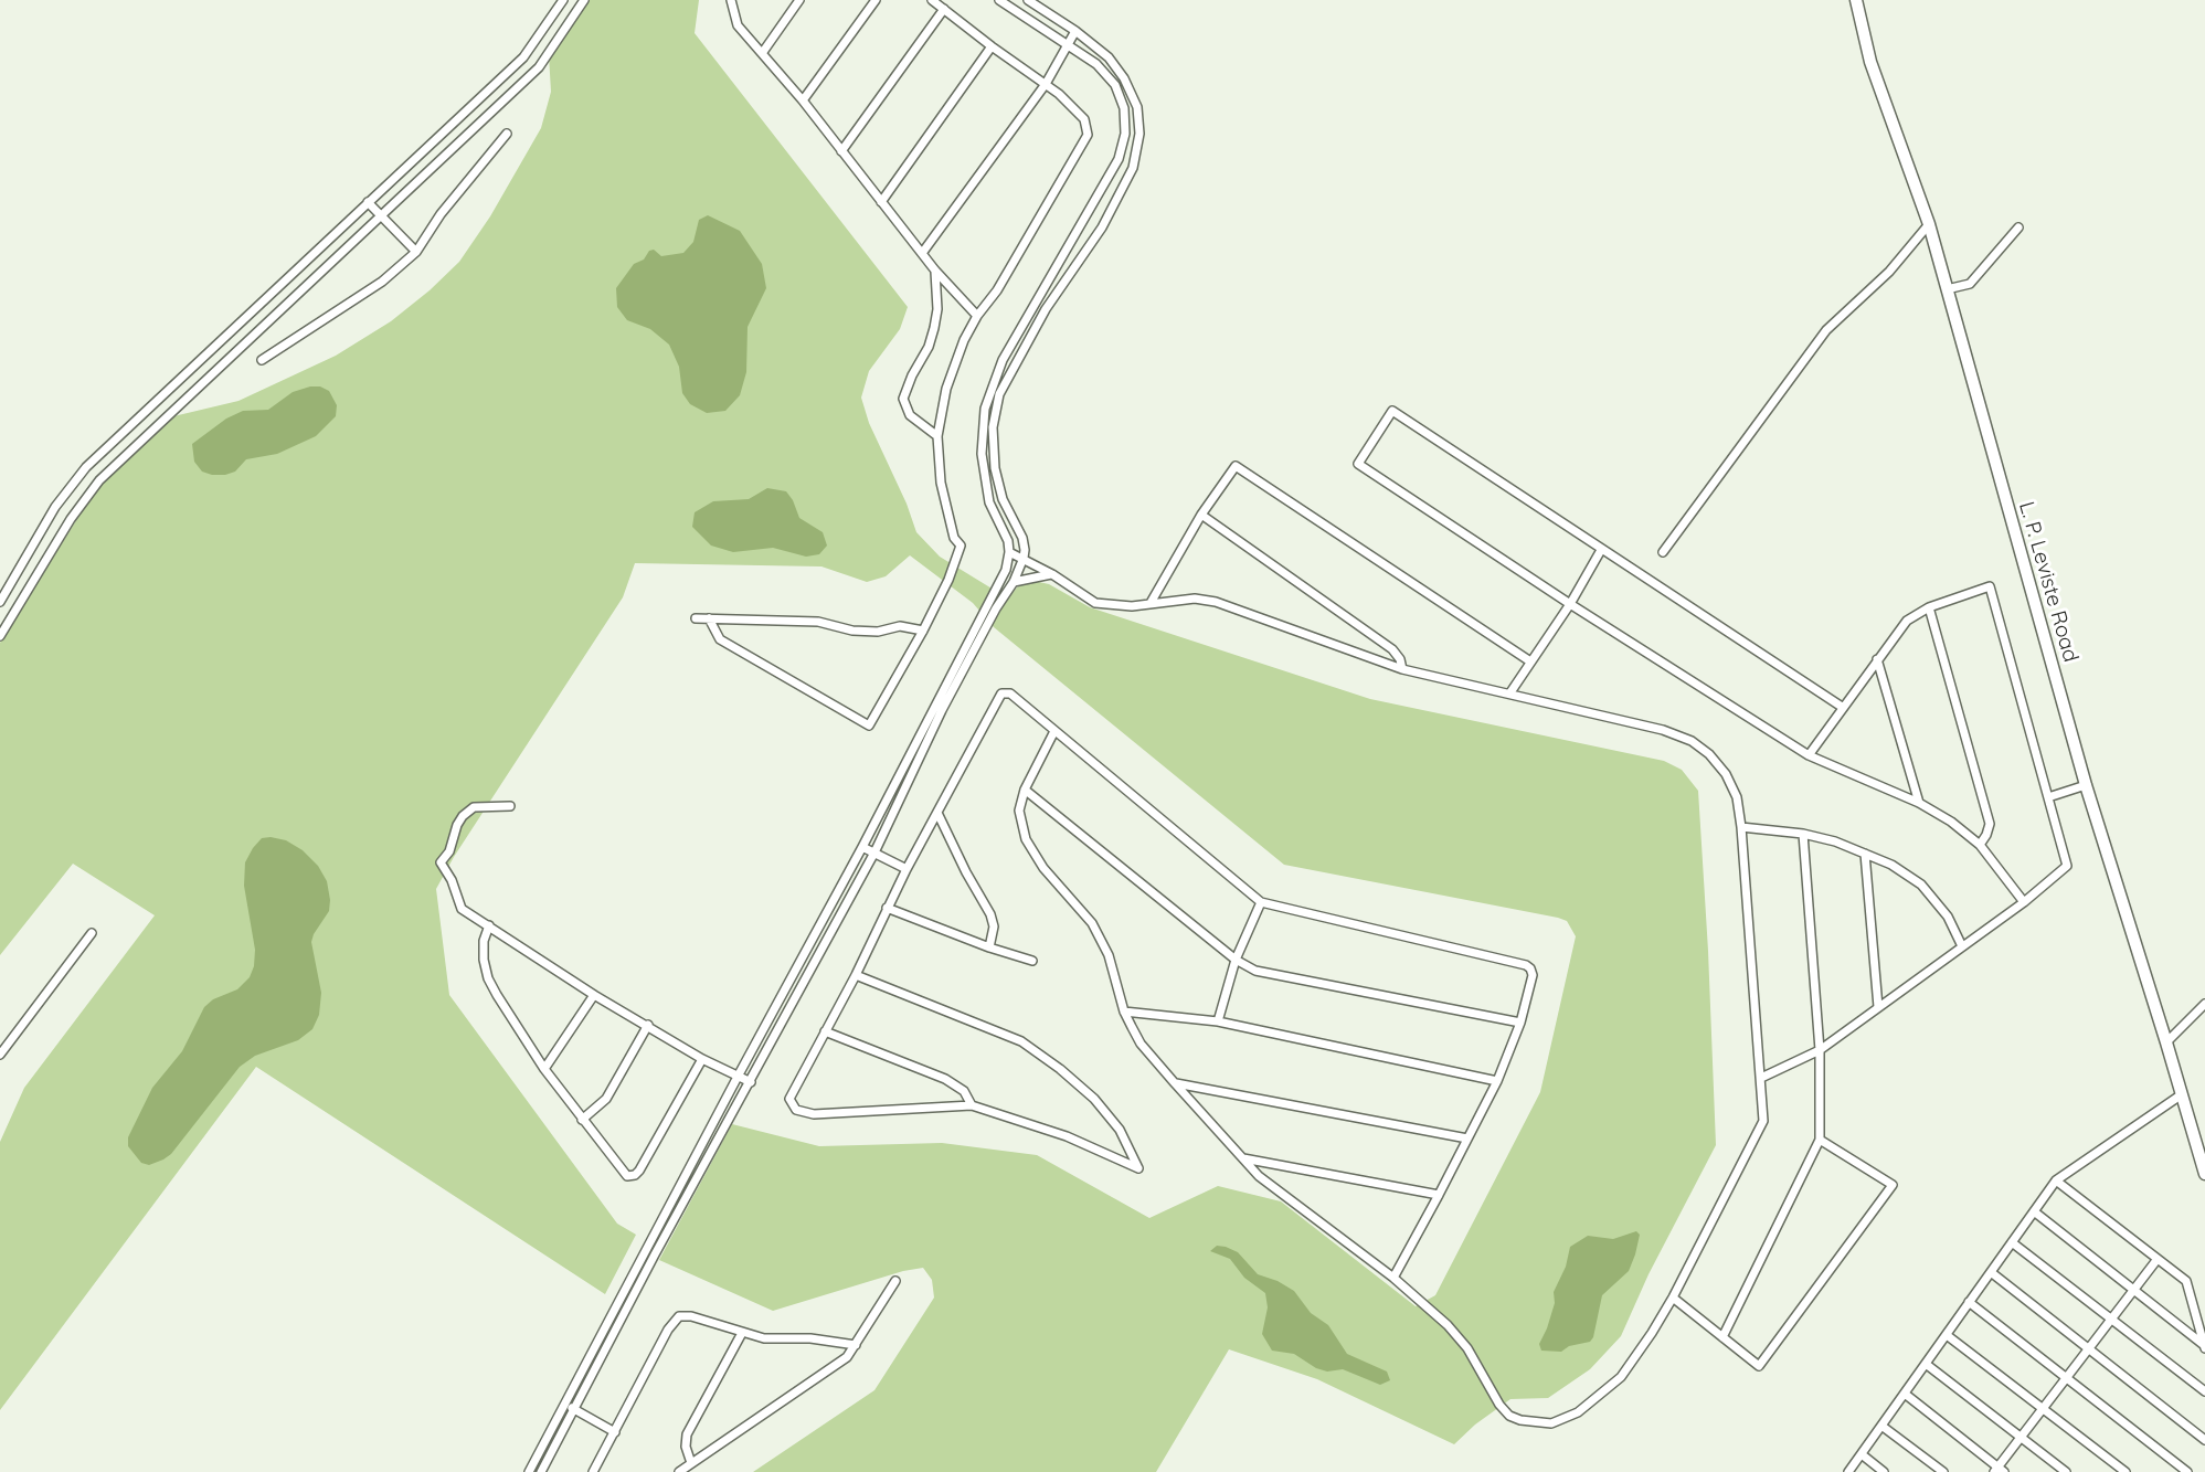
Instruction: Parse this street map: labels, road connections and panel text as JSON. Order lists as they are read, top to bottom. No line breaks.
{"streets":{"main road":["L. P. Leviste Road"]}}
